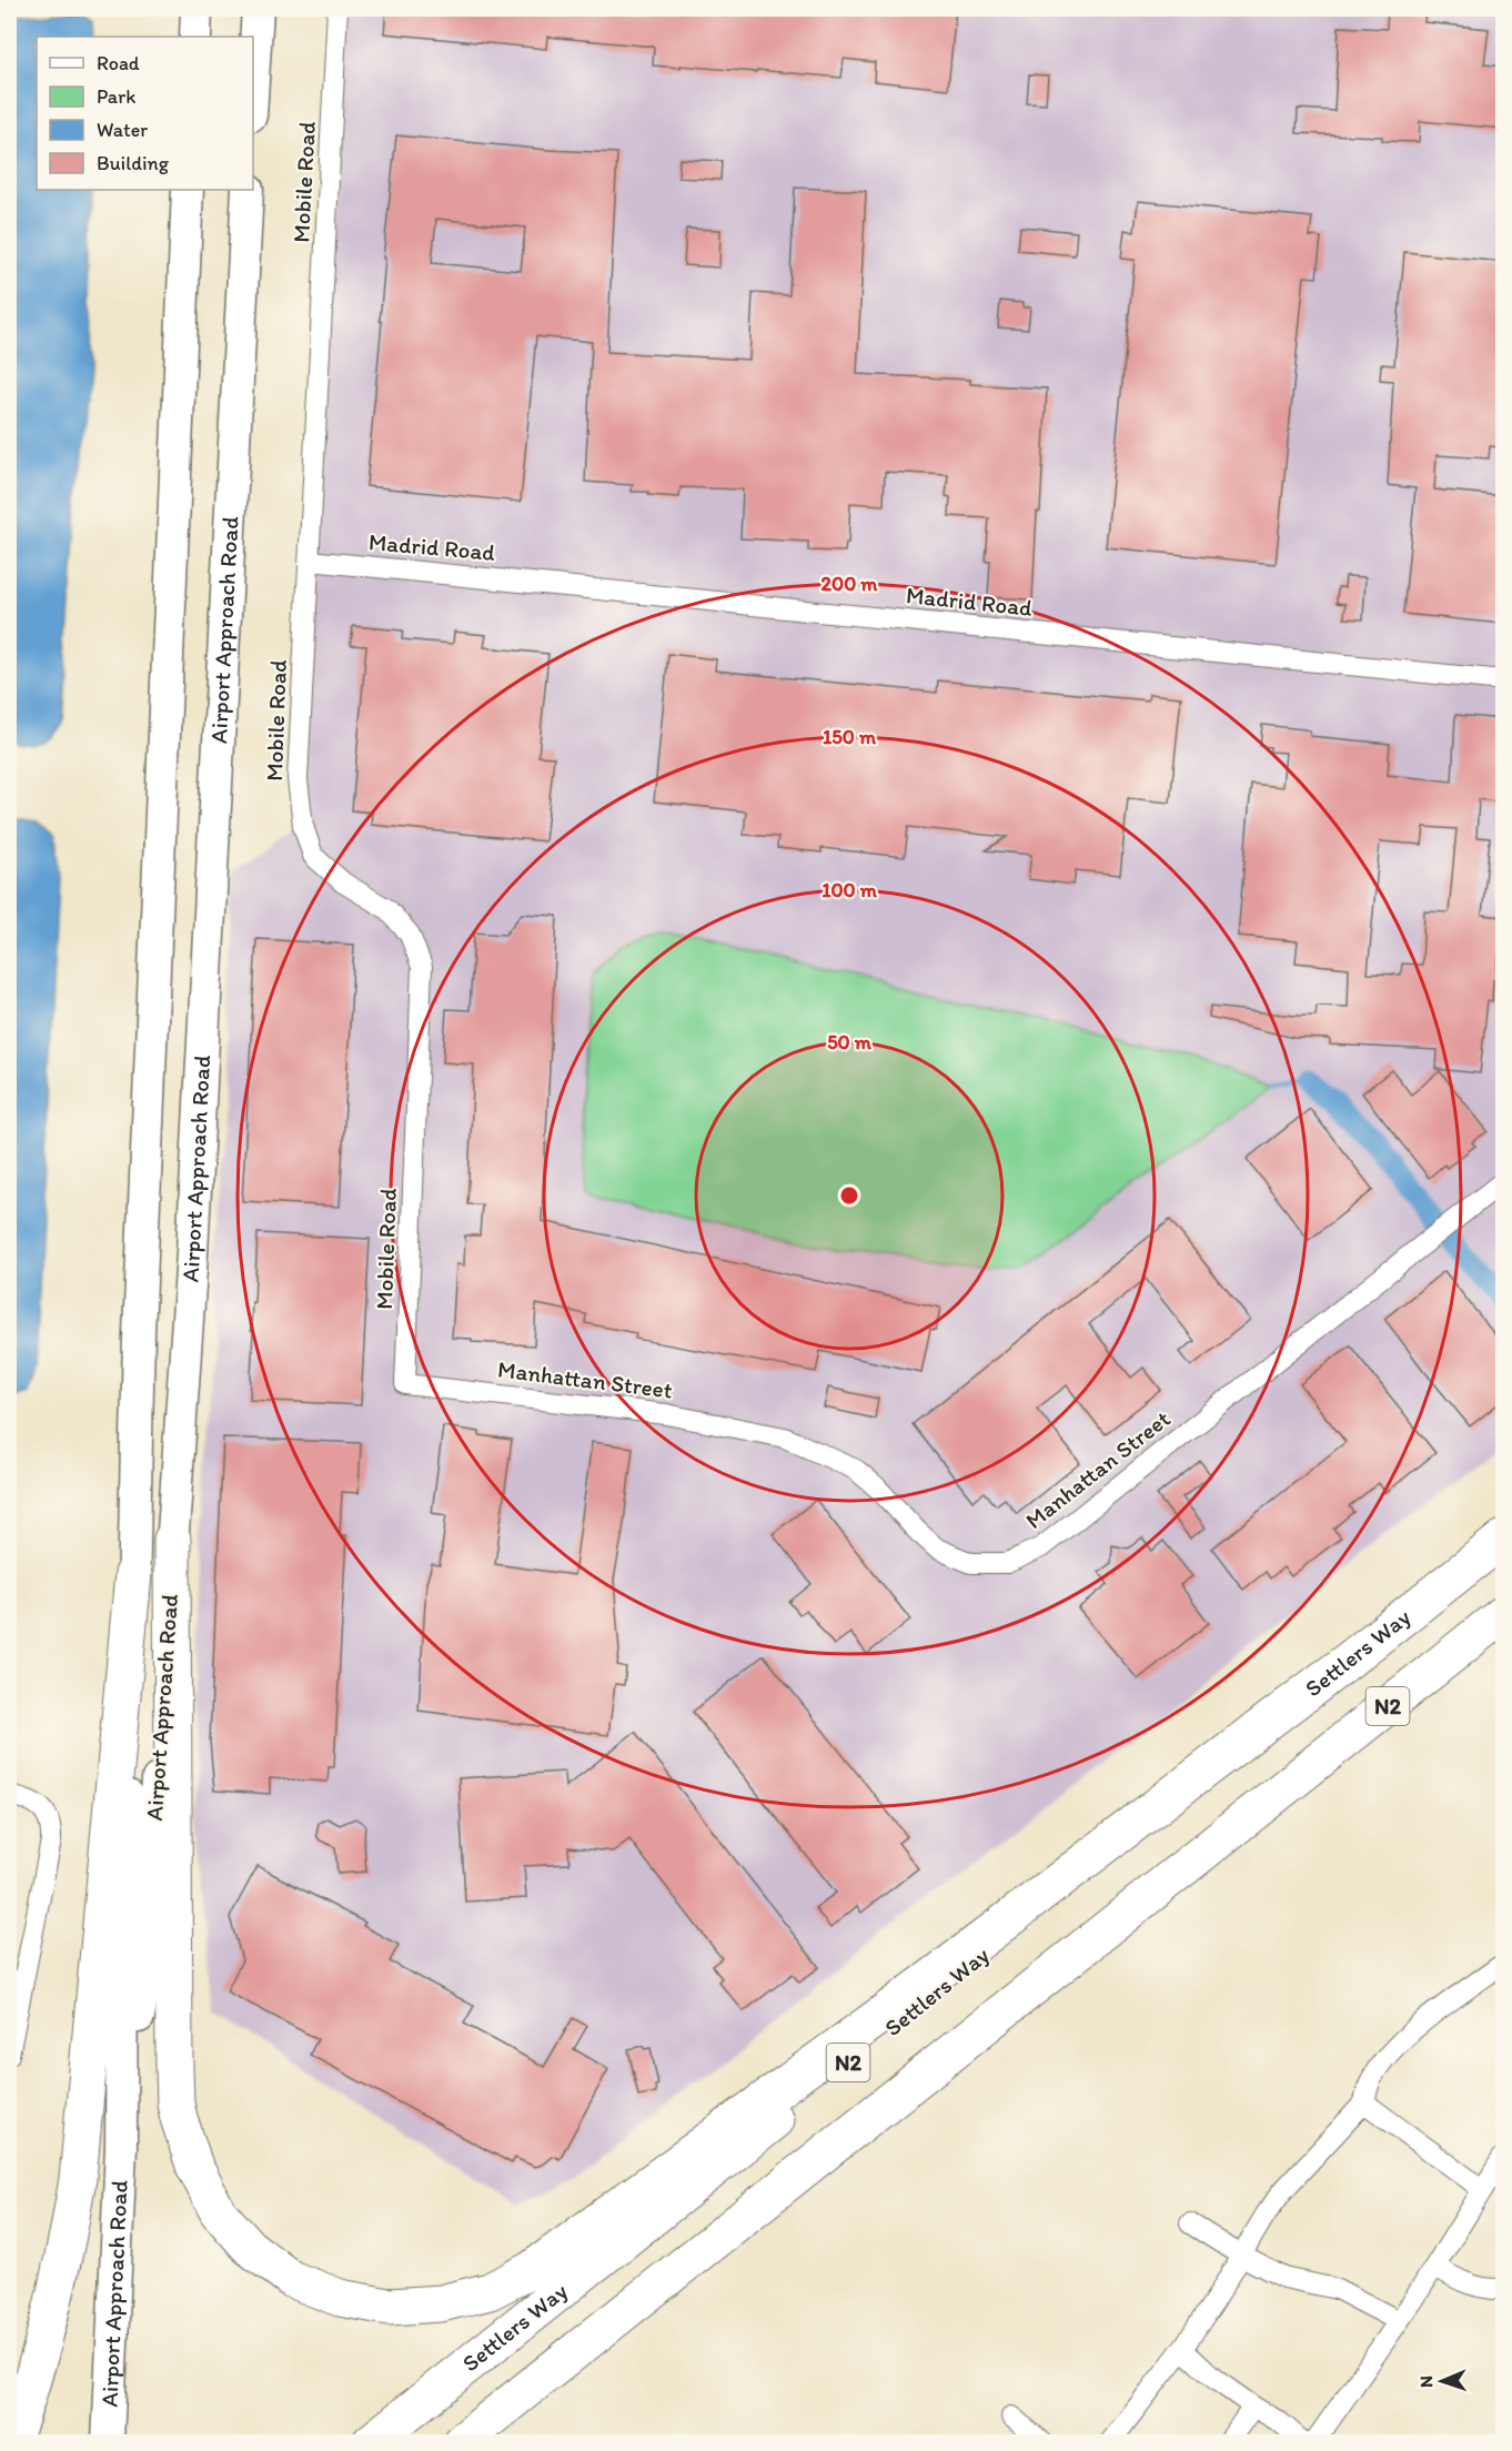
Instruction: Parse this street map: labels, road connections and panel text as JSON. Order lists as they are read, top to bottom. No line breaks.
{"streets":{"highway":["Settlers Way","N2"],"main road":["Airport Approach Road"],"street":["Mobile Road","Madrid Road","Manhattan Street"]},"crossings":[["Mobile Road","Madrid Road"],["Mobile Road","Manhattan Street"]],"legend":["Road","Park","Water","Building"],"north":"left","rings":["200 m","150 m","100 m","50 m"]}
